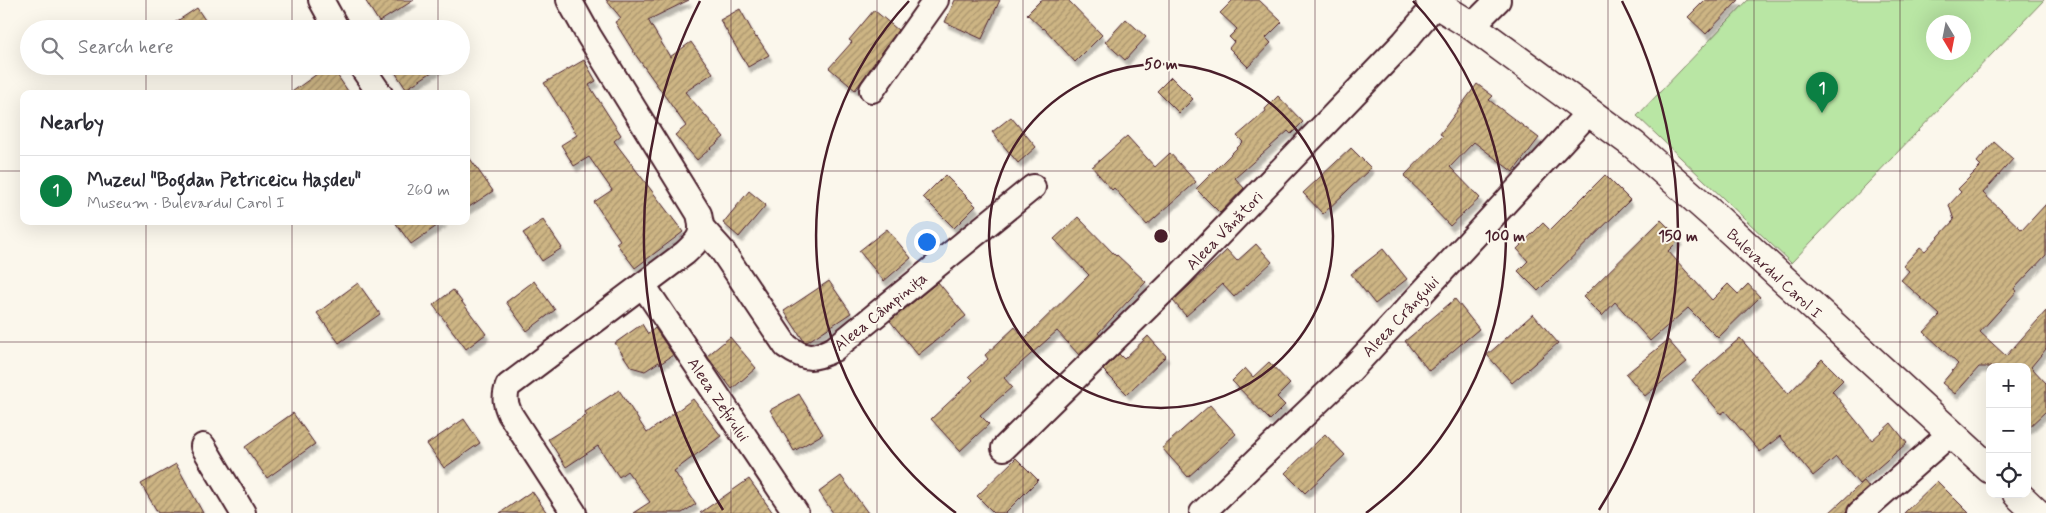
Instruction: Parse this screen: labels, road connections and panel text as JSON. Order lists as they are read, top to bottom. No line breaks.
{"streets":{"main road":["Bulevardul Carol I"],"street":["Aleea Vânători","Aleea Câmpinița","Aleea Crângului","Aleea Zefirului"]},"crossings":[["Aleea Vânători","Bulevardul Carol I"],["Bulevardul Carol I","Aleea Crângului"]],"north":"bottom","page":{"search":"Search here","pins":"1","heading":"Nearby","list":[{"mark":"1","name":"Muzeul \"Bogdan Petriceicu Hașdeu\"","note":"Museum · Bulevardul Carol I","value":"260 m"}],"map_buttons":["+","−"]},"rings":["50 m","100 m","150 m"]}
